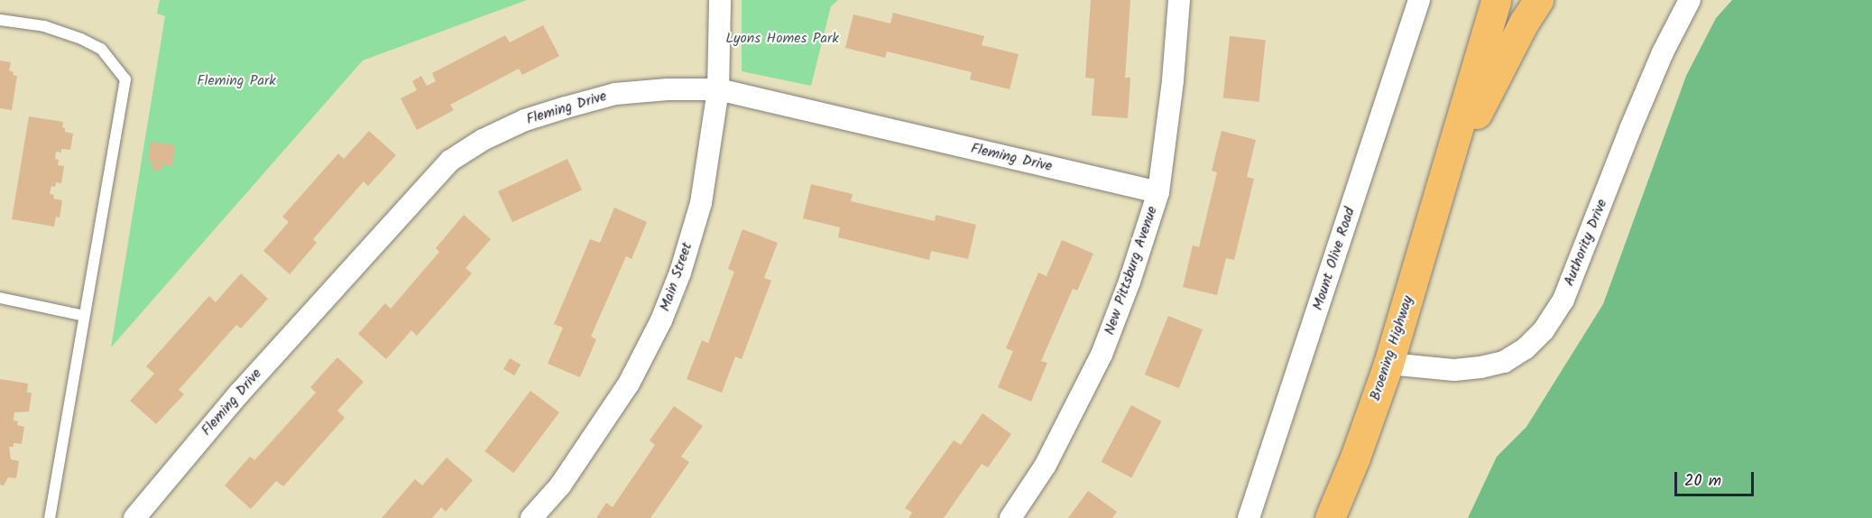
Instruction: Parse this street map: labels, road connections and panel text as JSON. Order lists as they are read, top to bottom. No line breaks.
{"streets":{"main road":["Broening Highway"],"street":["Fleming Drive","Authority Drive","Mount Olive Road","New Pittsburg Avenue","Main Street"]},"crossings":[["Fleming Drive","New Pittsburg Avenue"],["Fleming Drive","Main Street"],["Authority Drive","Broening Highway"]],"parks":["Lyons Homes Park","Fleming Park"],"scale_bar":"20 m"}
